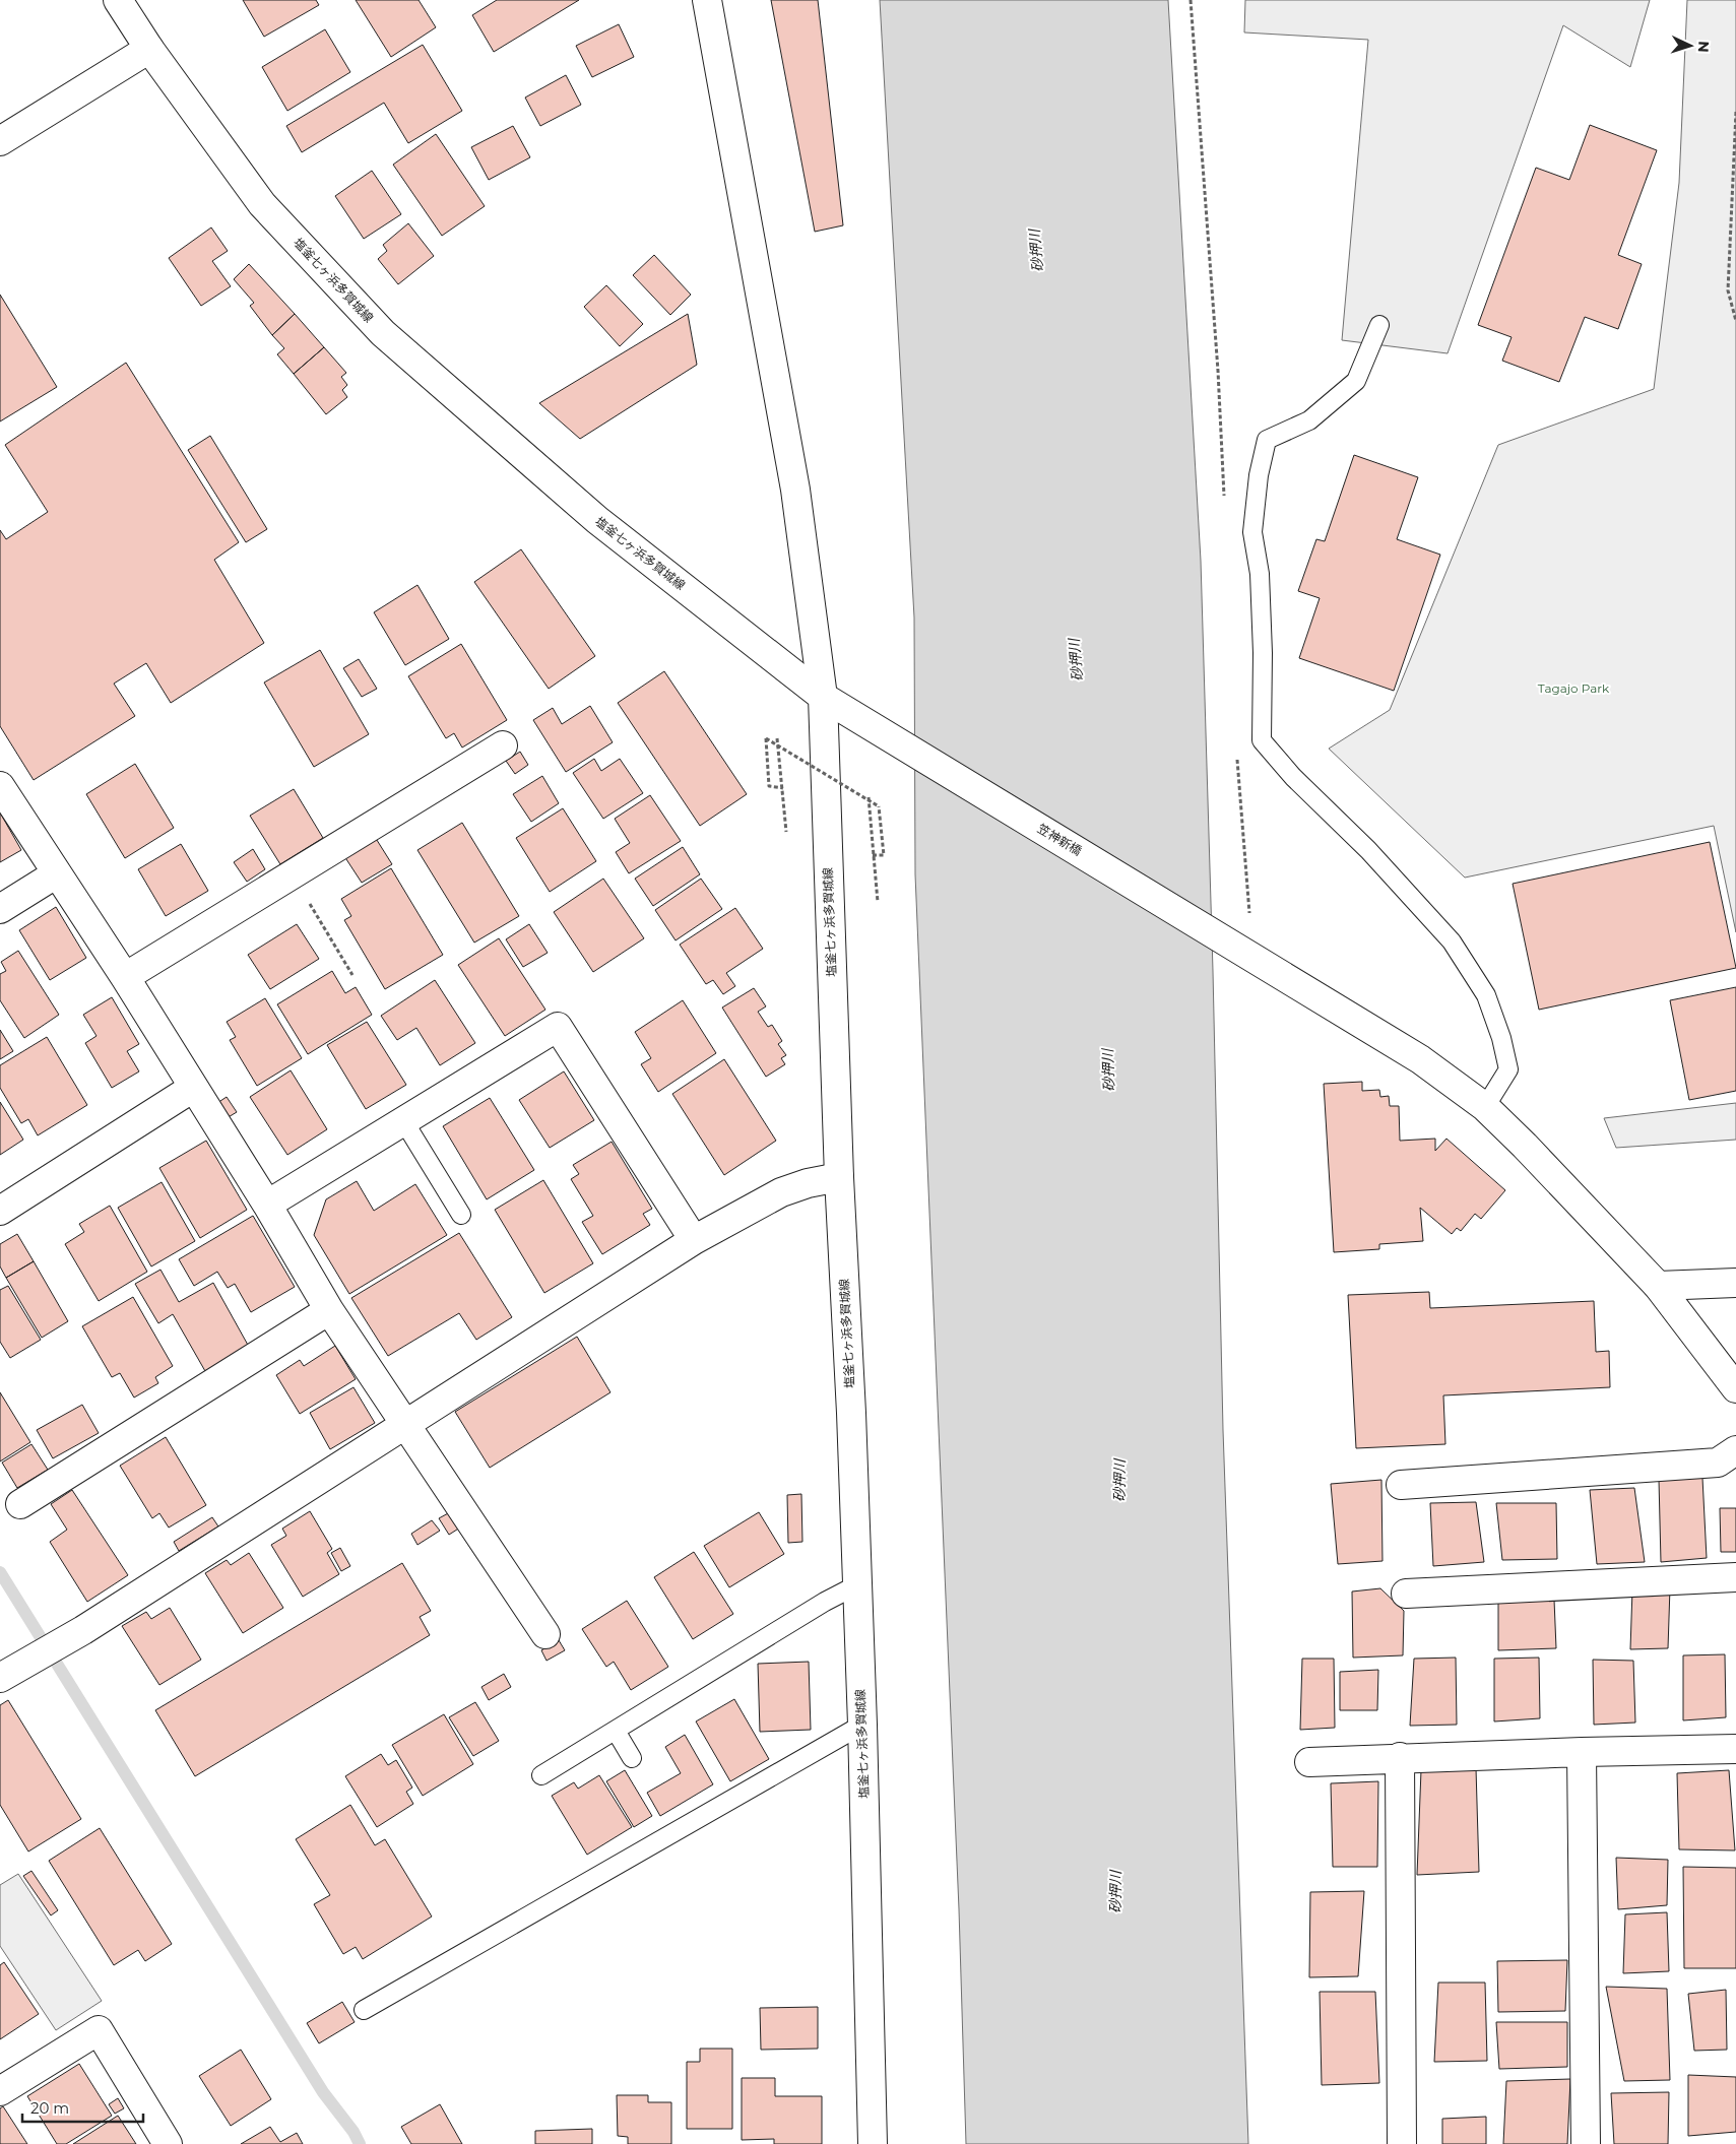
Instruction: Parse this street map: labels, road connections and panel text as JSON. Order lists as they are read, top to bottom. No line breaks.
{"streets":{"street":["塩釜七ヶ浜多賀城線","笠神新橋"]},"crossings":[["塩釜七ヶ浜多賀城線","笠神新橋"]],"water":["砂押川"],"parks":["Tagajo Park"],"scale_bar":"20 m","north":"right"}
